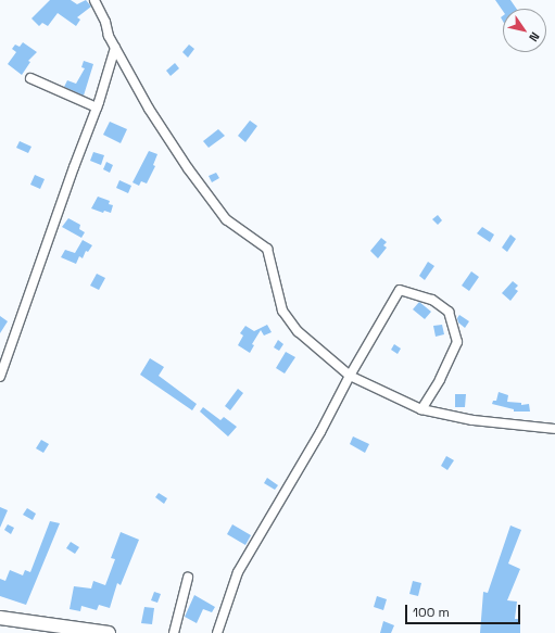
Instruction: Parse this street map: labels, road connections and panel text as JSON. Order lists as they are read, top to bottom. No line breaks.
{"scale_bar":"100 m","north":"bottom right"}
